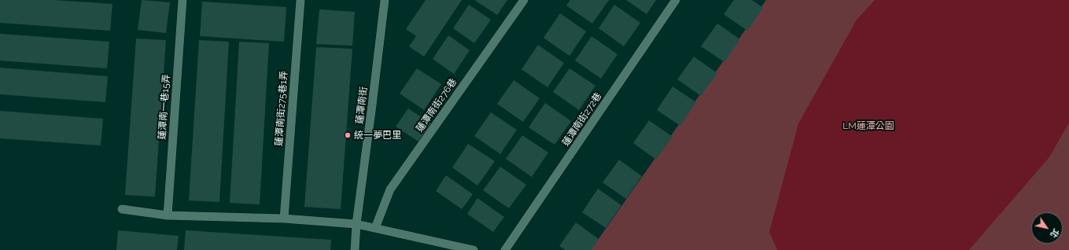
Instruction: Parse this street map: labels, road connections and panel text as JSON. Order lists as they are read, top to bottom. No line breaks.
{"streets":{"street":["蓮潭南街","蓮潭南街276巷","蓮潭南一巷15弄","蓮潭南街275巷1弄","蓮潭南街272巷"]},"parks":["LM蓮潭公園"],"places":["統一夢巴里"],"north":"bottom right"}
